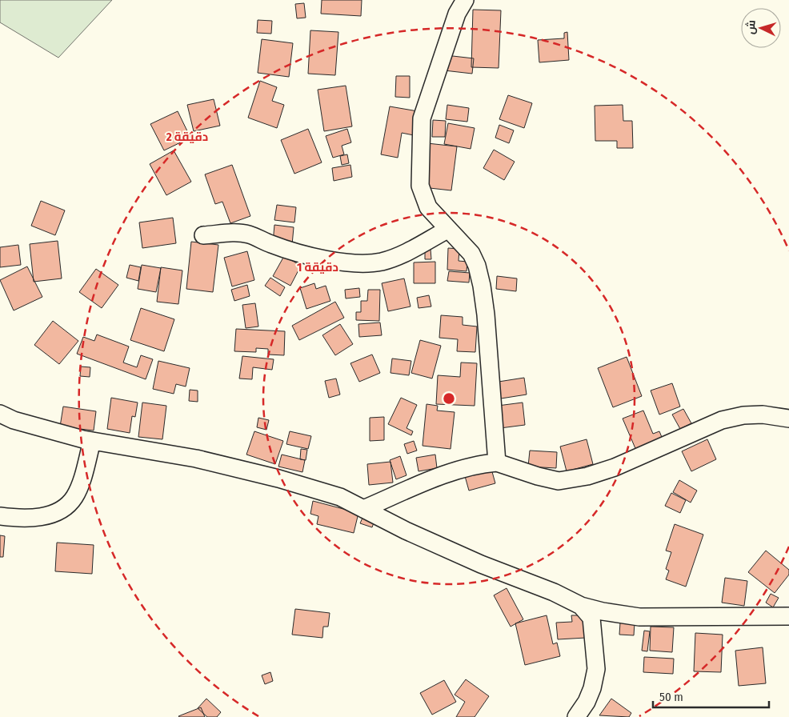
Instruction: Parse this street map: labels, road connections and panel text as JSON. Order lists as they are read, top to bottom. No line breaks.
{"scale_bar":"50 m","north":"left","rings":["2 دقيقة","1 دقيقة"]}
